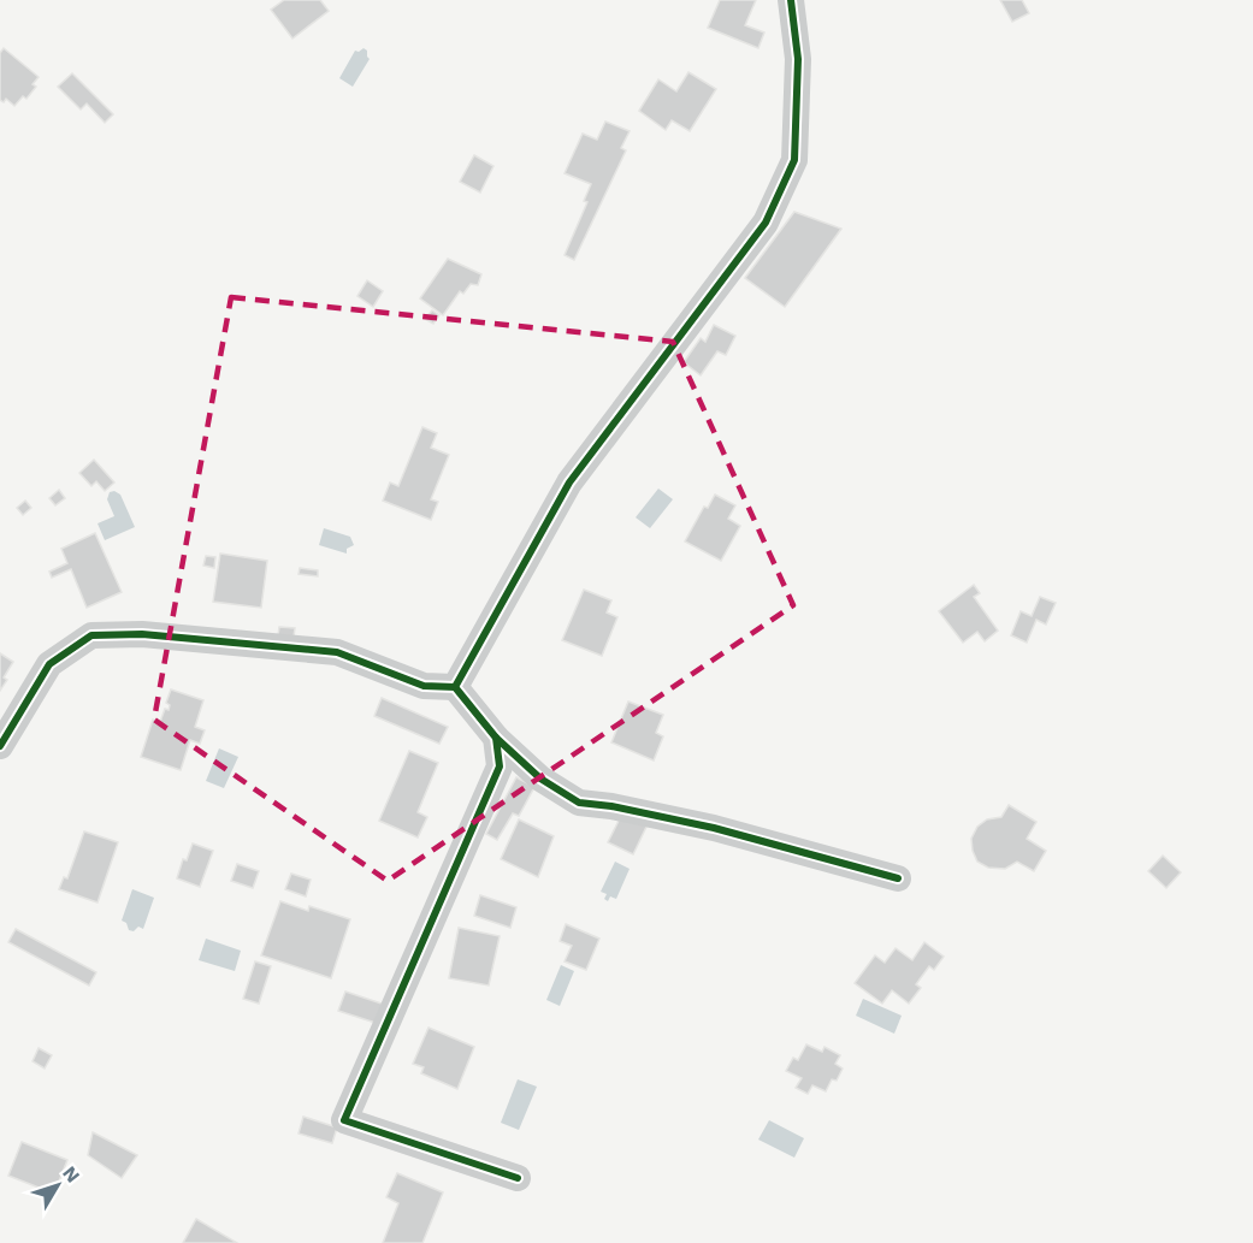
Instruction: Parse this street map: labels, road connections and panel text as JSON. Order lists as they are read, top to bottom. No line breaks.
{"north":"top right"}
